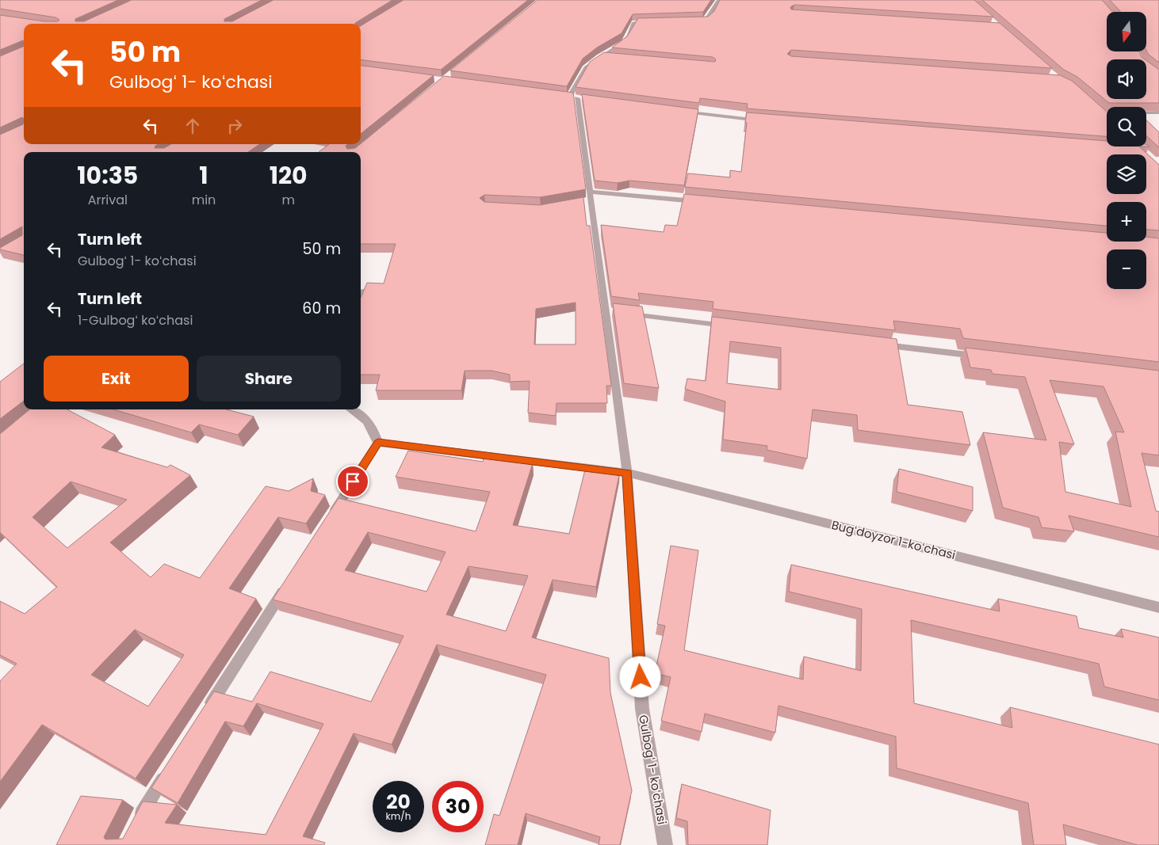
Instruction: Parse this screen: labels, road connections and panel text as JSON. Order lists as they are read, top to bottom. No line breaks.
{"streets":{"street":["Bugʻdoyzor 1-koʻchasi","Gulbogʻ 1- koʻchasi"]},"crossings":[["Bugʻdoyzor 1-koʻchasi","Gulbogʻ 1- koʻchasi"]],"north":"bottom","page":{"map_buttons":["+","−"],"turn":["50 m","Gulbogʻ 1- koʻchasi"],"eta":["10:35","Arrival","1","min","120","m"],"list":[{"name":"Turn left","note":"Gulbogʻ 1- koʻchasi","value":"50 m"},{"name":"Turn left","note":"1-Gulbogʻ koʻchasi","value":"60 m"}],"buttons":["Exit","Share"],"speed":"20 km/h","limit":"30"}}
